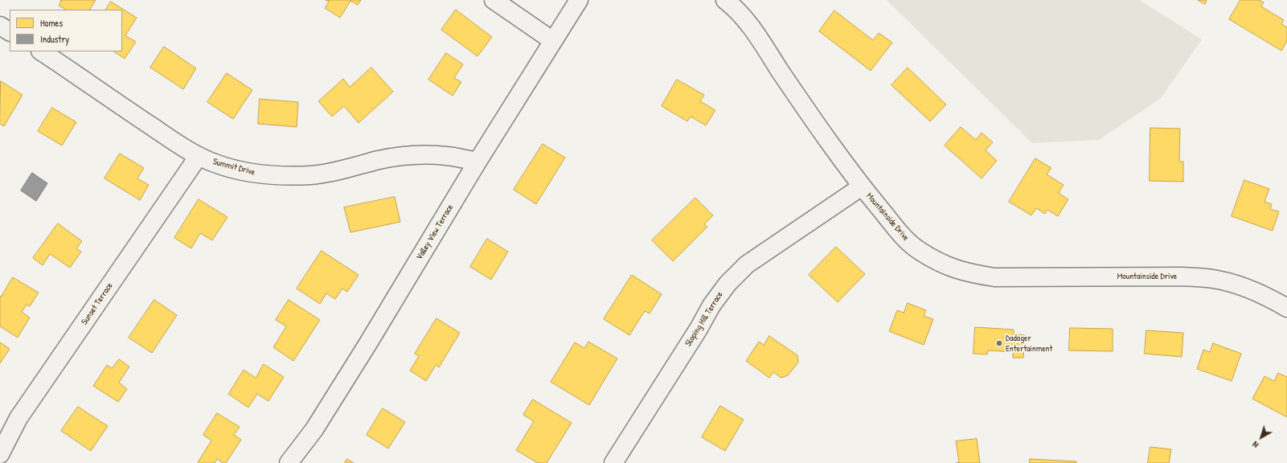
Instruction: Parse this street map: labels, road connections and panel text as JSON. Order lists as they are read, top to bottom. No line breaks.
{"streets":{"street":["Summit Drive","Mountainside Drive","Valley View Terrace","Sunset Terrace","Sloping Hill Terrace"]},"crossings":[["Summit Drive","Valley View Terrace"],["Summit Drive","Sunset Terrace"],["Mountainside Drive","Sloping Hill Terrace"]],"places":["Dadager Entertainment"],"legend":["Homes","Industry"],"north":"bottom left"}
